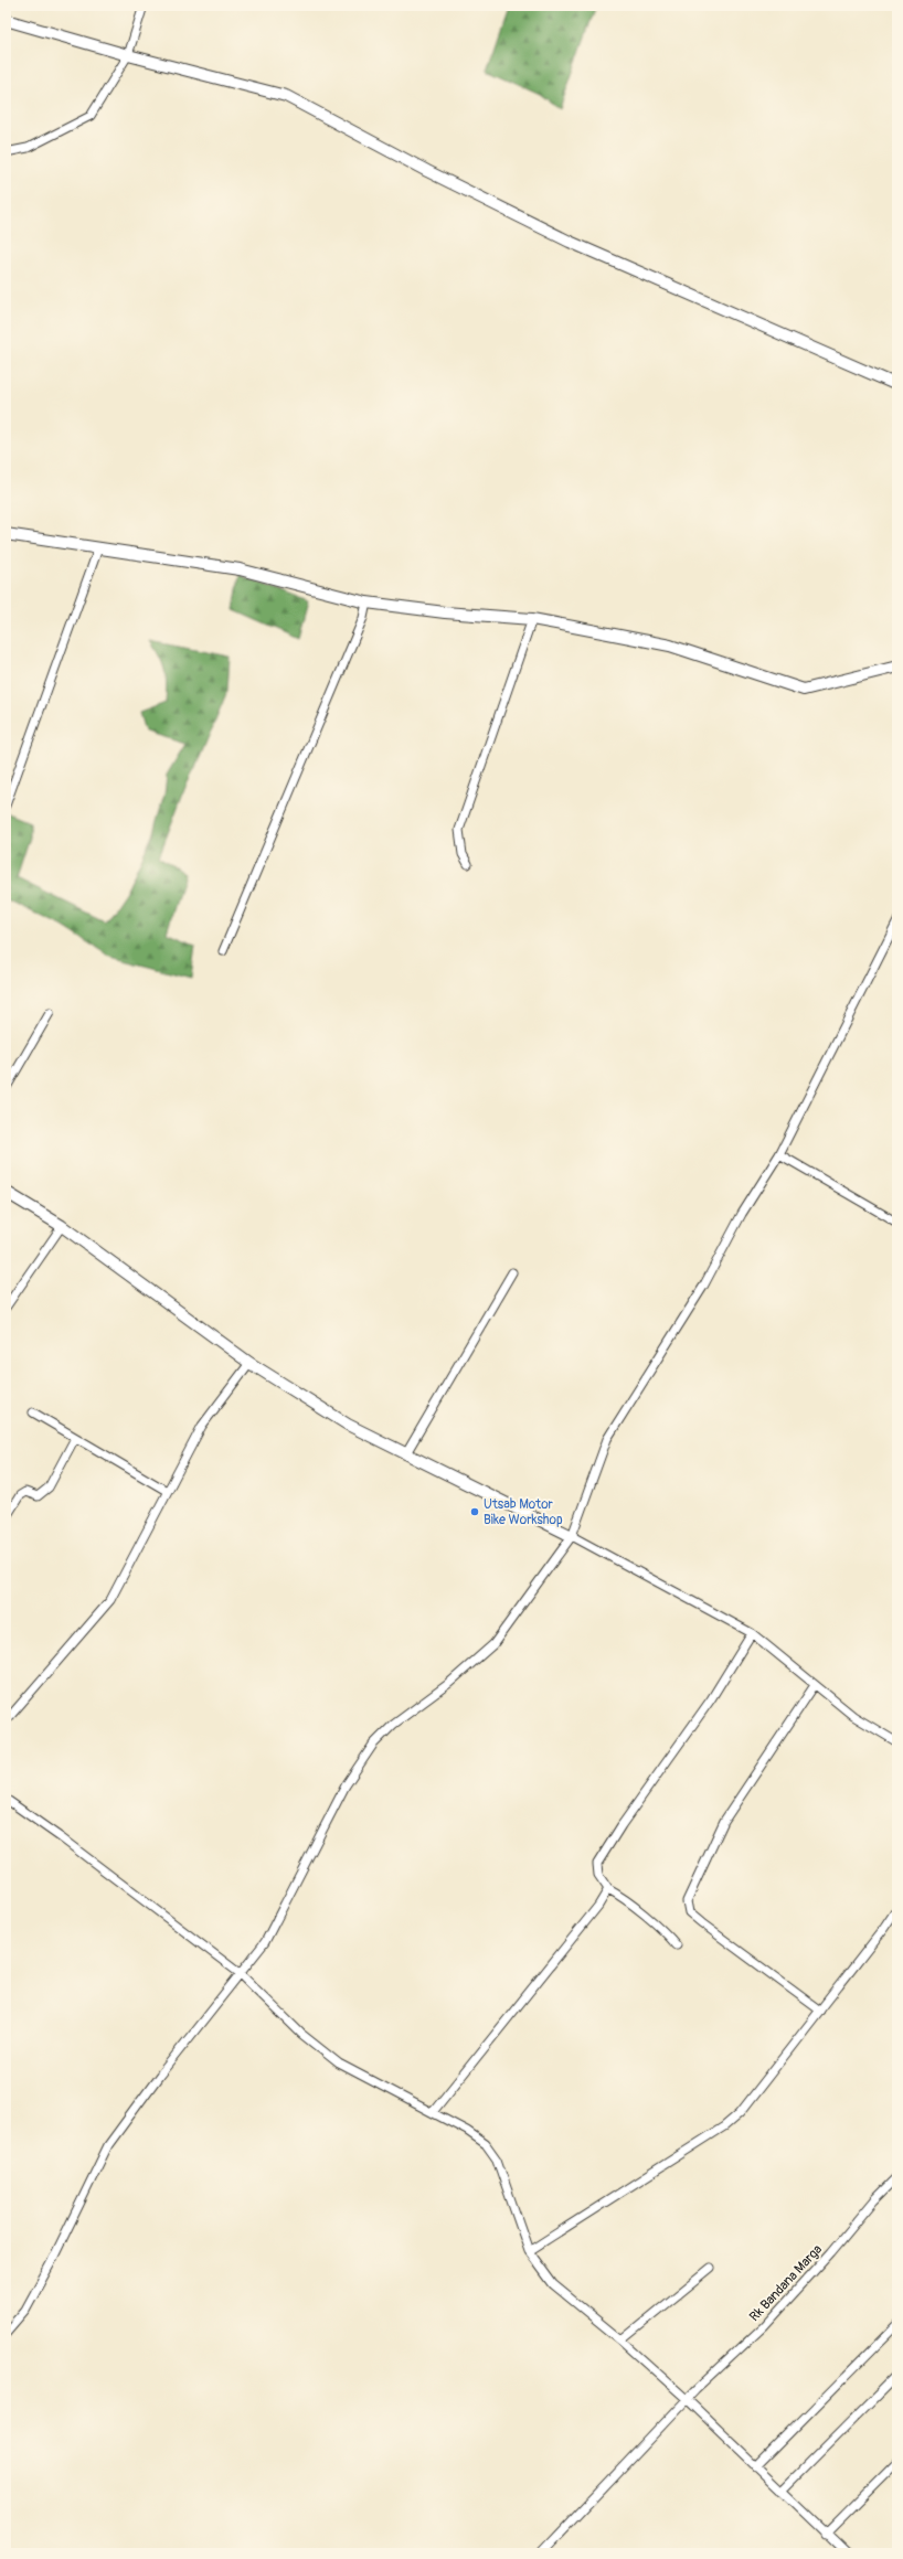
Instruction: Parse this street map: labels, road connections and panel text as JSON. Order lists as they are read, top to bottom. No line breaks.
{"streets":{"street":["Rk Bandana Marga"]},"places":["Utsab Motor Bike Workshop"]}
